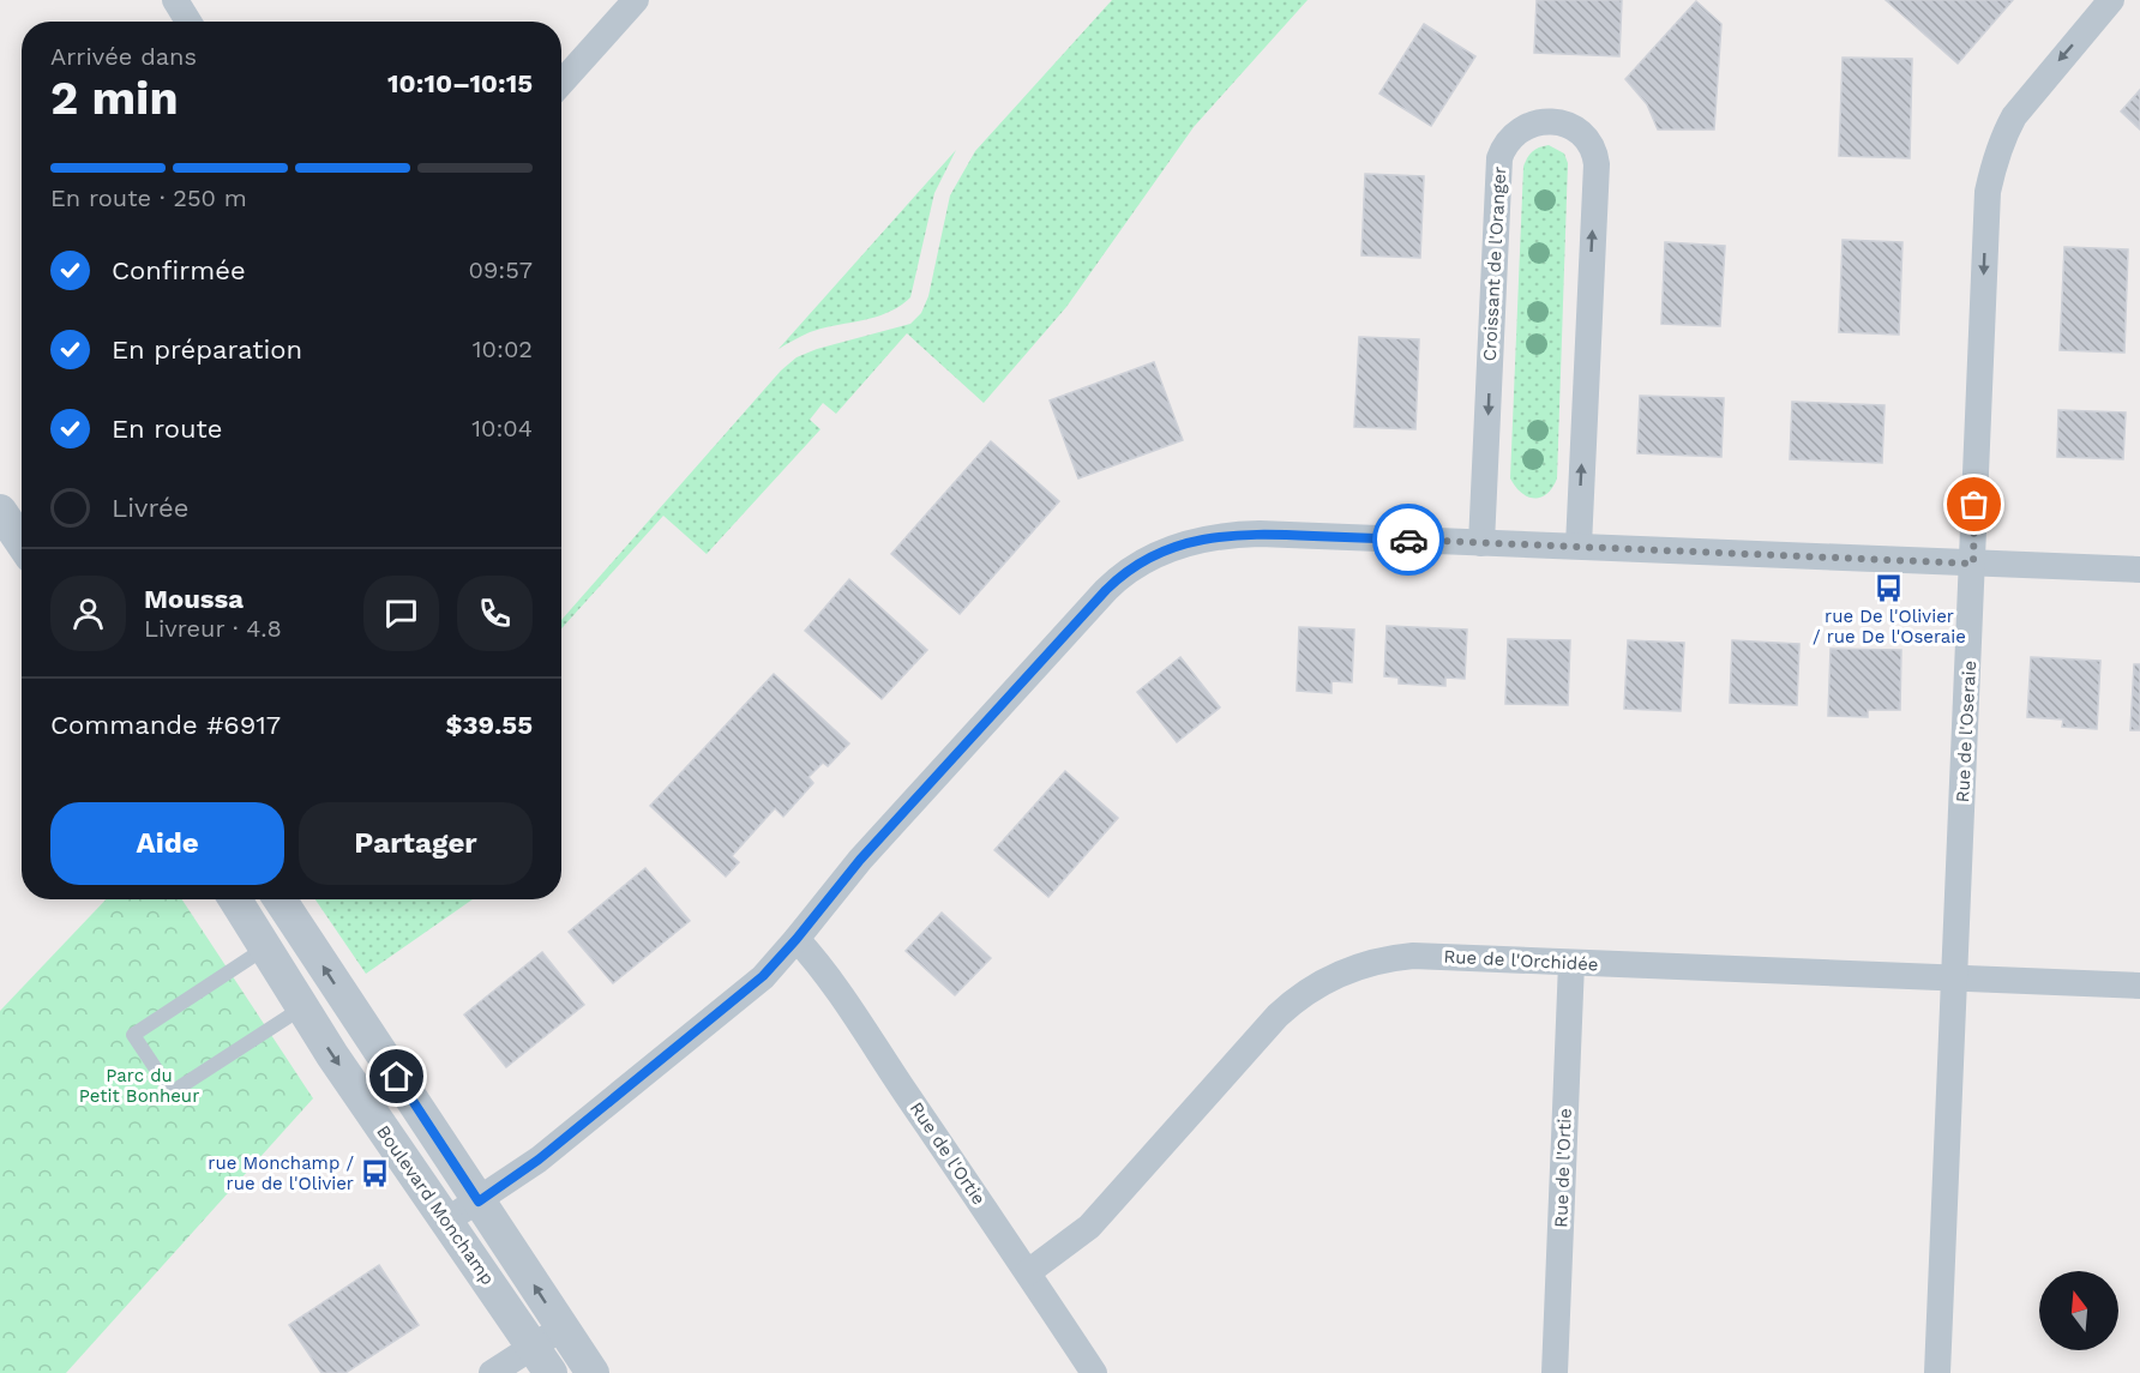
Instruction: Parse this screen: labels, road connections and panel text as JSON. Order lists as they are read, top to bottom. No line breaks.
{"streets":{"street":["Croissant de l'Oranger","Rue de l'Oseraie","Rue de l'Orchidée","Rue de l'Ortie","Boulevard Monchamp"]},"crossings":[["Rue de l'Oseraie","Rue de l'Orchidée"],["Rue de l'Orchidée","Rue de l'Ortie"]],"one_way":["Rue de l'Oseraie"],"parks":["Parc du Petit Bonheur"],"places":{"bus stop":["rue De l'Olivier / rue De l'Oseraie","rue Monchamp / rue de l'Olivier"]},"north":"top","page":{"heading":["2 min","Arrivée dans","10:10–10:15"],"panel":["Moussa","Livreur · 4.8","Commande #6917","$39.55"],"bar":"En route · 250 m","list":[["Confirmée","09:57"],["En préparation","10:02"],["En route","10:04"],"Livrée"],"buttons":["Aide","Partager"]}}
